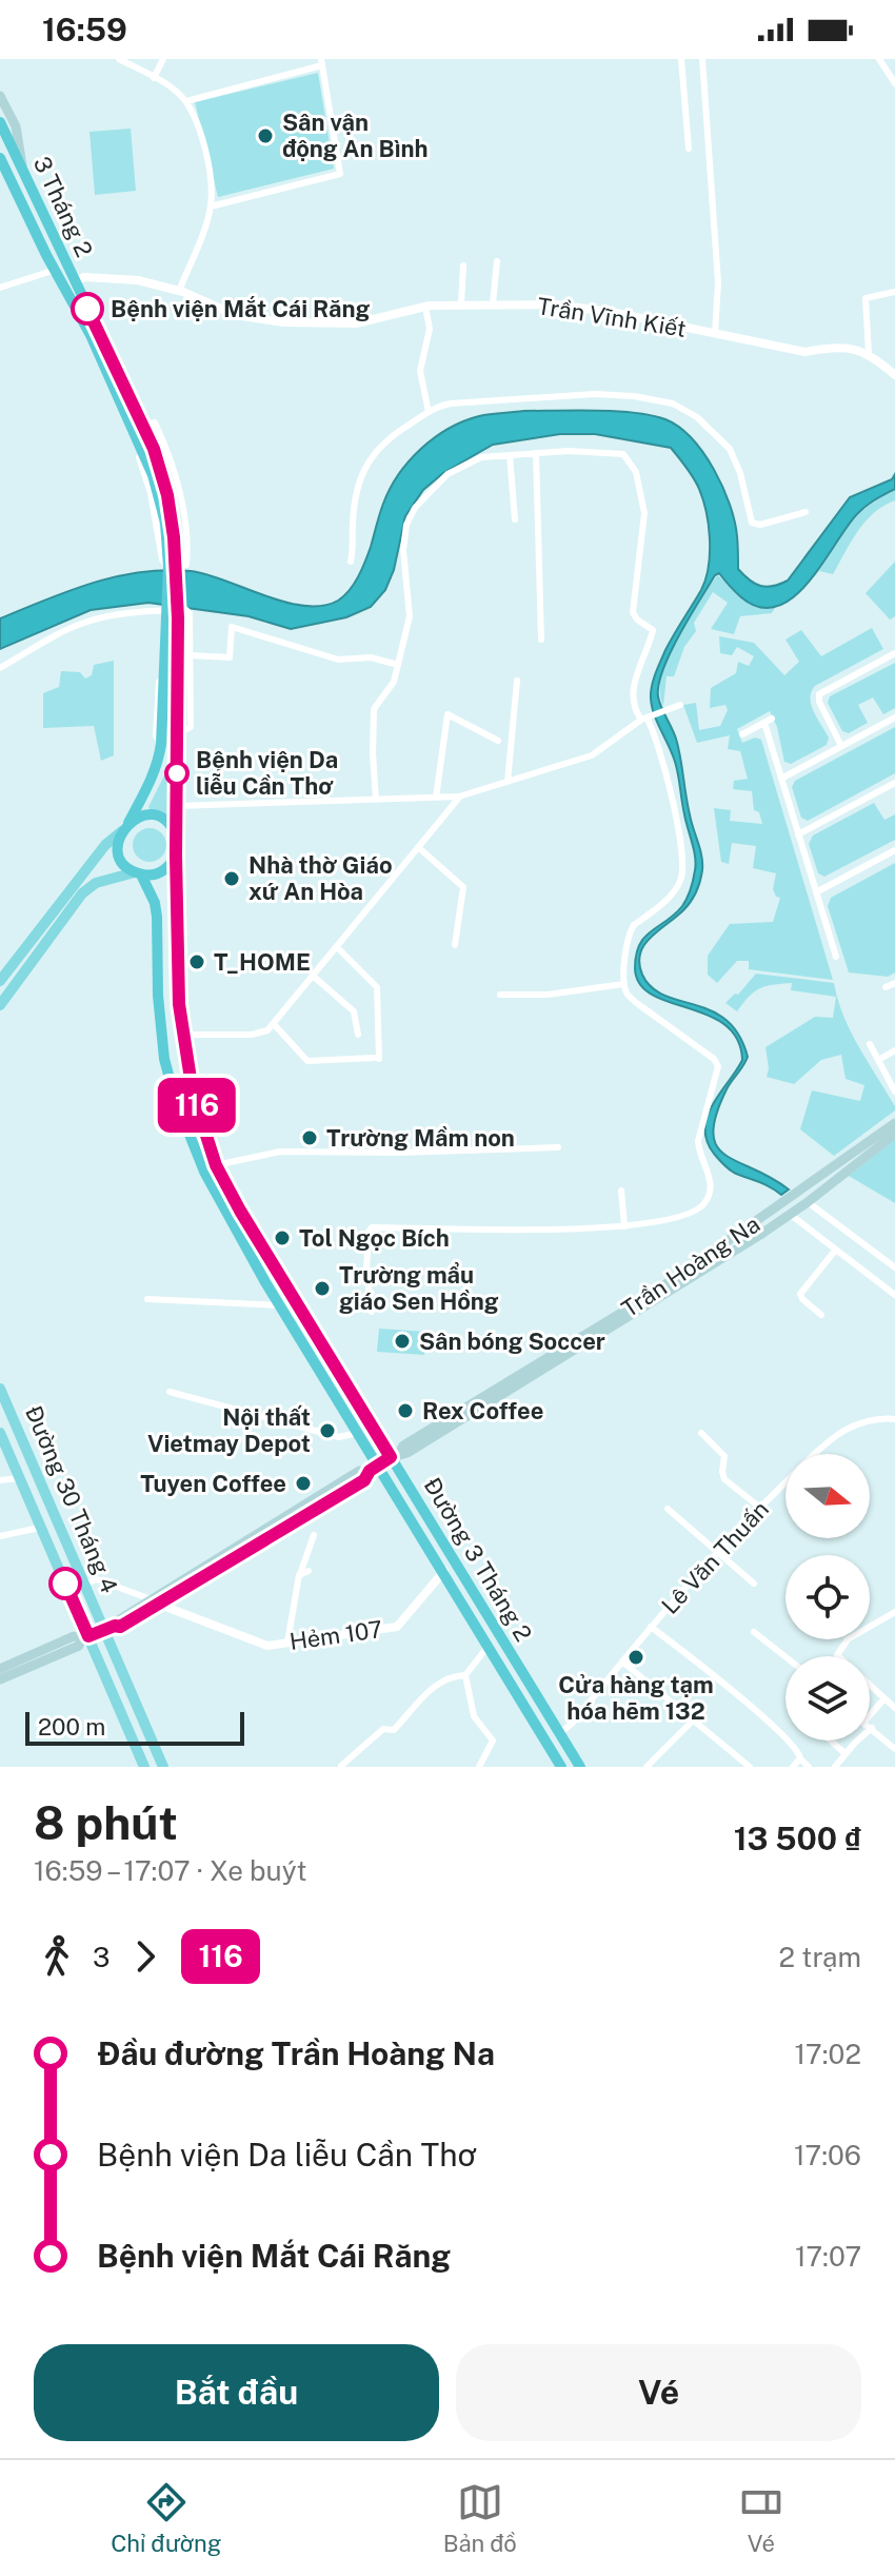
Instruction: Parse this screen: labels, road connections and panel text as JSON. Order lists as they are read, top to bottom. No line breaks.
{"streets":{"highway":["3 Tháng 2","Đường 3 Tháng 2"],"main road":["Trần Hoàng Na","Đường 30 Tháng 4"],"street":["Trần Vĩnh Kiết","Lê Văn Thuấn","Hẻm 107"]},"crossings":[["3 Tháng 2","Trần Vĩnh Kiết"],["3 Tháng 2","Đường 3 Tháng 2"],["Trần Hoàng Na","Đường 30 Tháng 4"],["Trần Hoàng Na","Đường 3 Tháng 2"],["Trần Hoàng Na","Hẻm 107"],["Đường 30 Tháng 4","Hẻm 107"],["Lê Văn Thuấn","Đường 3 Tháng 2"],["Đường 3 Tháng 2","Hẻm 107"]],"places":["Sân vận động An Bình","Bệnh viện Mắt Cái Răng","Bệnh viện Da liễu Cần Thơ","Nhà thờ Giáo xứ An Hòa","T_HOME","Trường Mầm non","Tol Ngọc Bích","Trường mẩu giáo Sen Hồng","Sân bóng Soccer","Rex Coffee","Nội thất Vietmay Depot","Tuyen Coffee","Cửa hàng tạm hóa hẽm 132"],"lines":["bus line 116"],"scale_bar":"200 m","north":"right","page":{"status":"16:59","on_map":"116","scale":"200 m","heading":["8 phút","16:59 – 17:07 · Xe buýt","13 500 ₫"],"legs":["3","116","2 trạm"],"list":[{"name":"Đầu đường Trần Hoàng Na","value":"17:02"},{"name":"Bệnh viện Da liễu Cần Thơ","value":"17:06"},{"name":"Bệnh viện Mắt Cái Răng","value":"17:07"}],"buttons":["Bắt đầu","Vé"],"tabs":["Chỉ đường","Bản đồ","Vé"]}}
